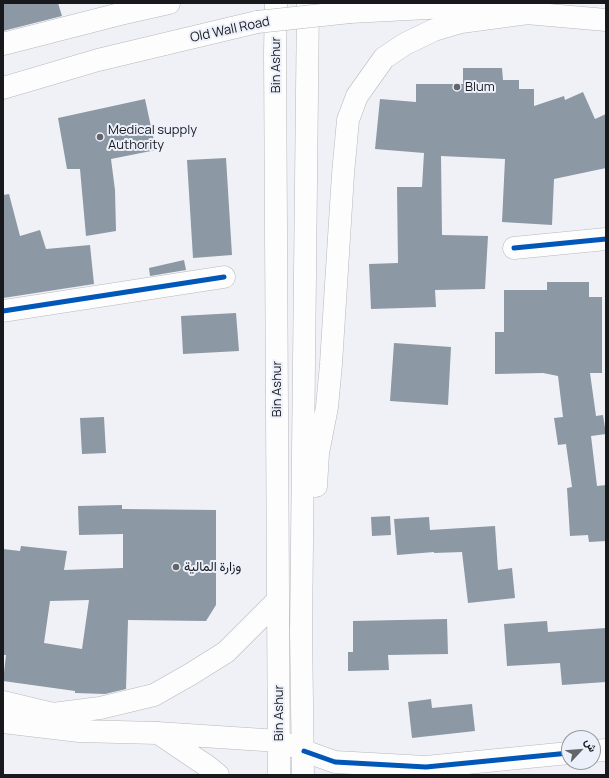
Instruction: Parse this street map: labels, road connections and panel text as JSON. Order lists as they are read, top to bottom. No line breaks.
{"streets":{"main road":["Old Wall Road","Bin Ashur"]},"places":["Blum","Medical supply Authority","وزارة المالية"],"north":"top right"}
